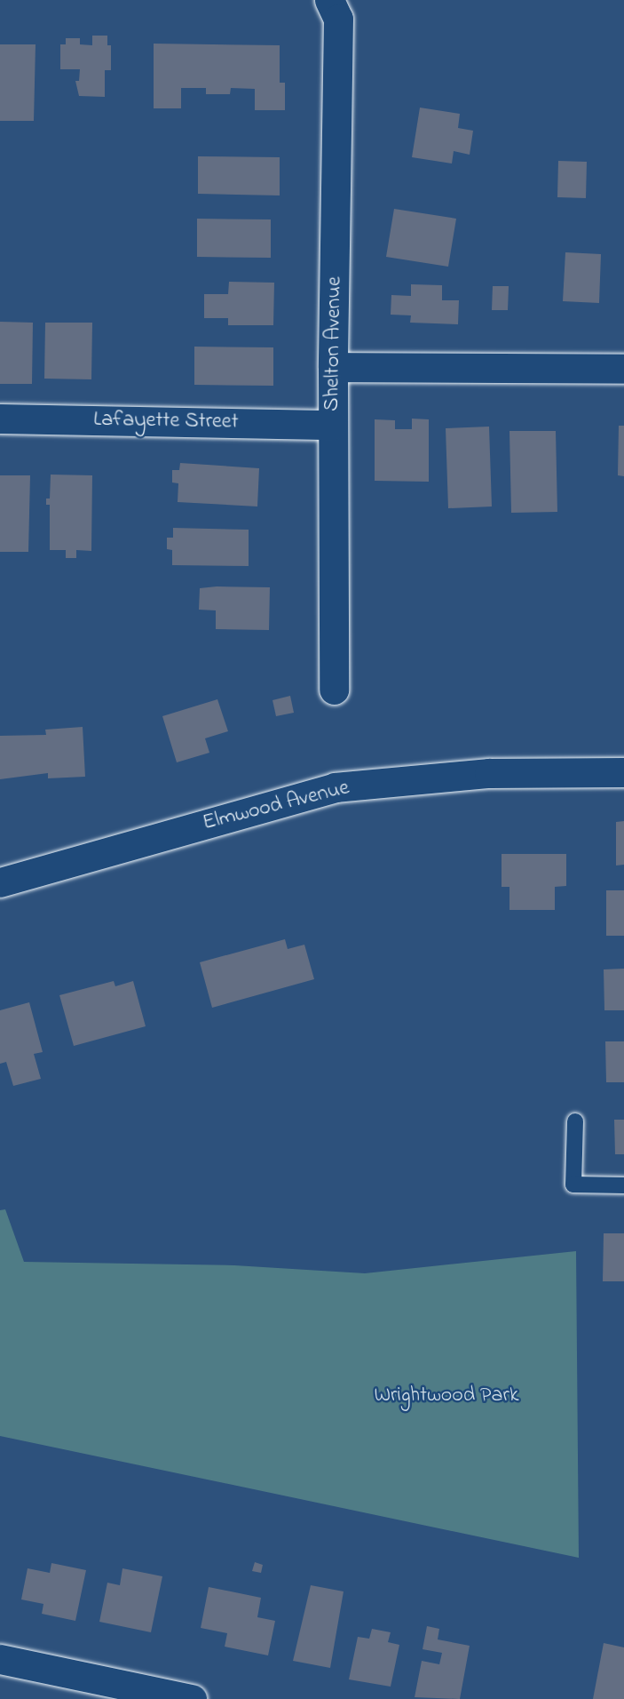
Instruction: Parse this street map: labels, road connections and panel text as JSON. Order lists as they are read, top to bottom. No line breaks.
{"streets":{"street":["Shelton Avenue","Lafayette Street","Elmwood Avenue"]},"crossings":[["Shelton Avenue","Lafayette Street"]],"parks":["Wrightwood Park"]}
